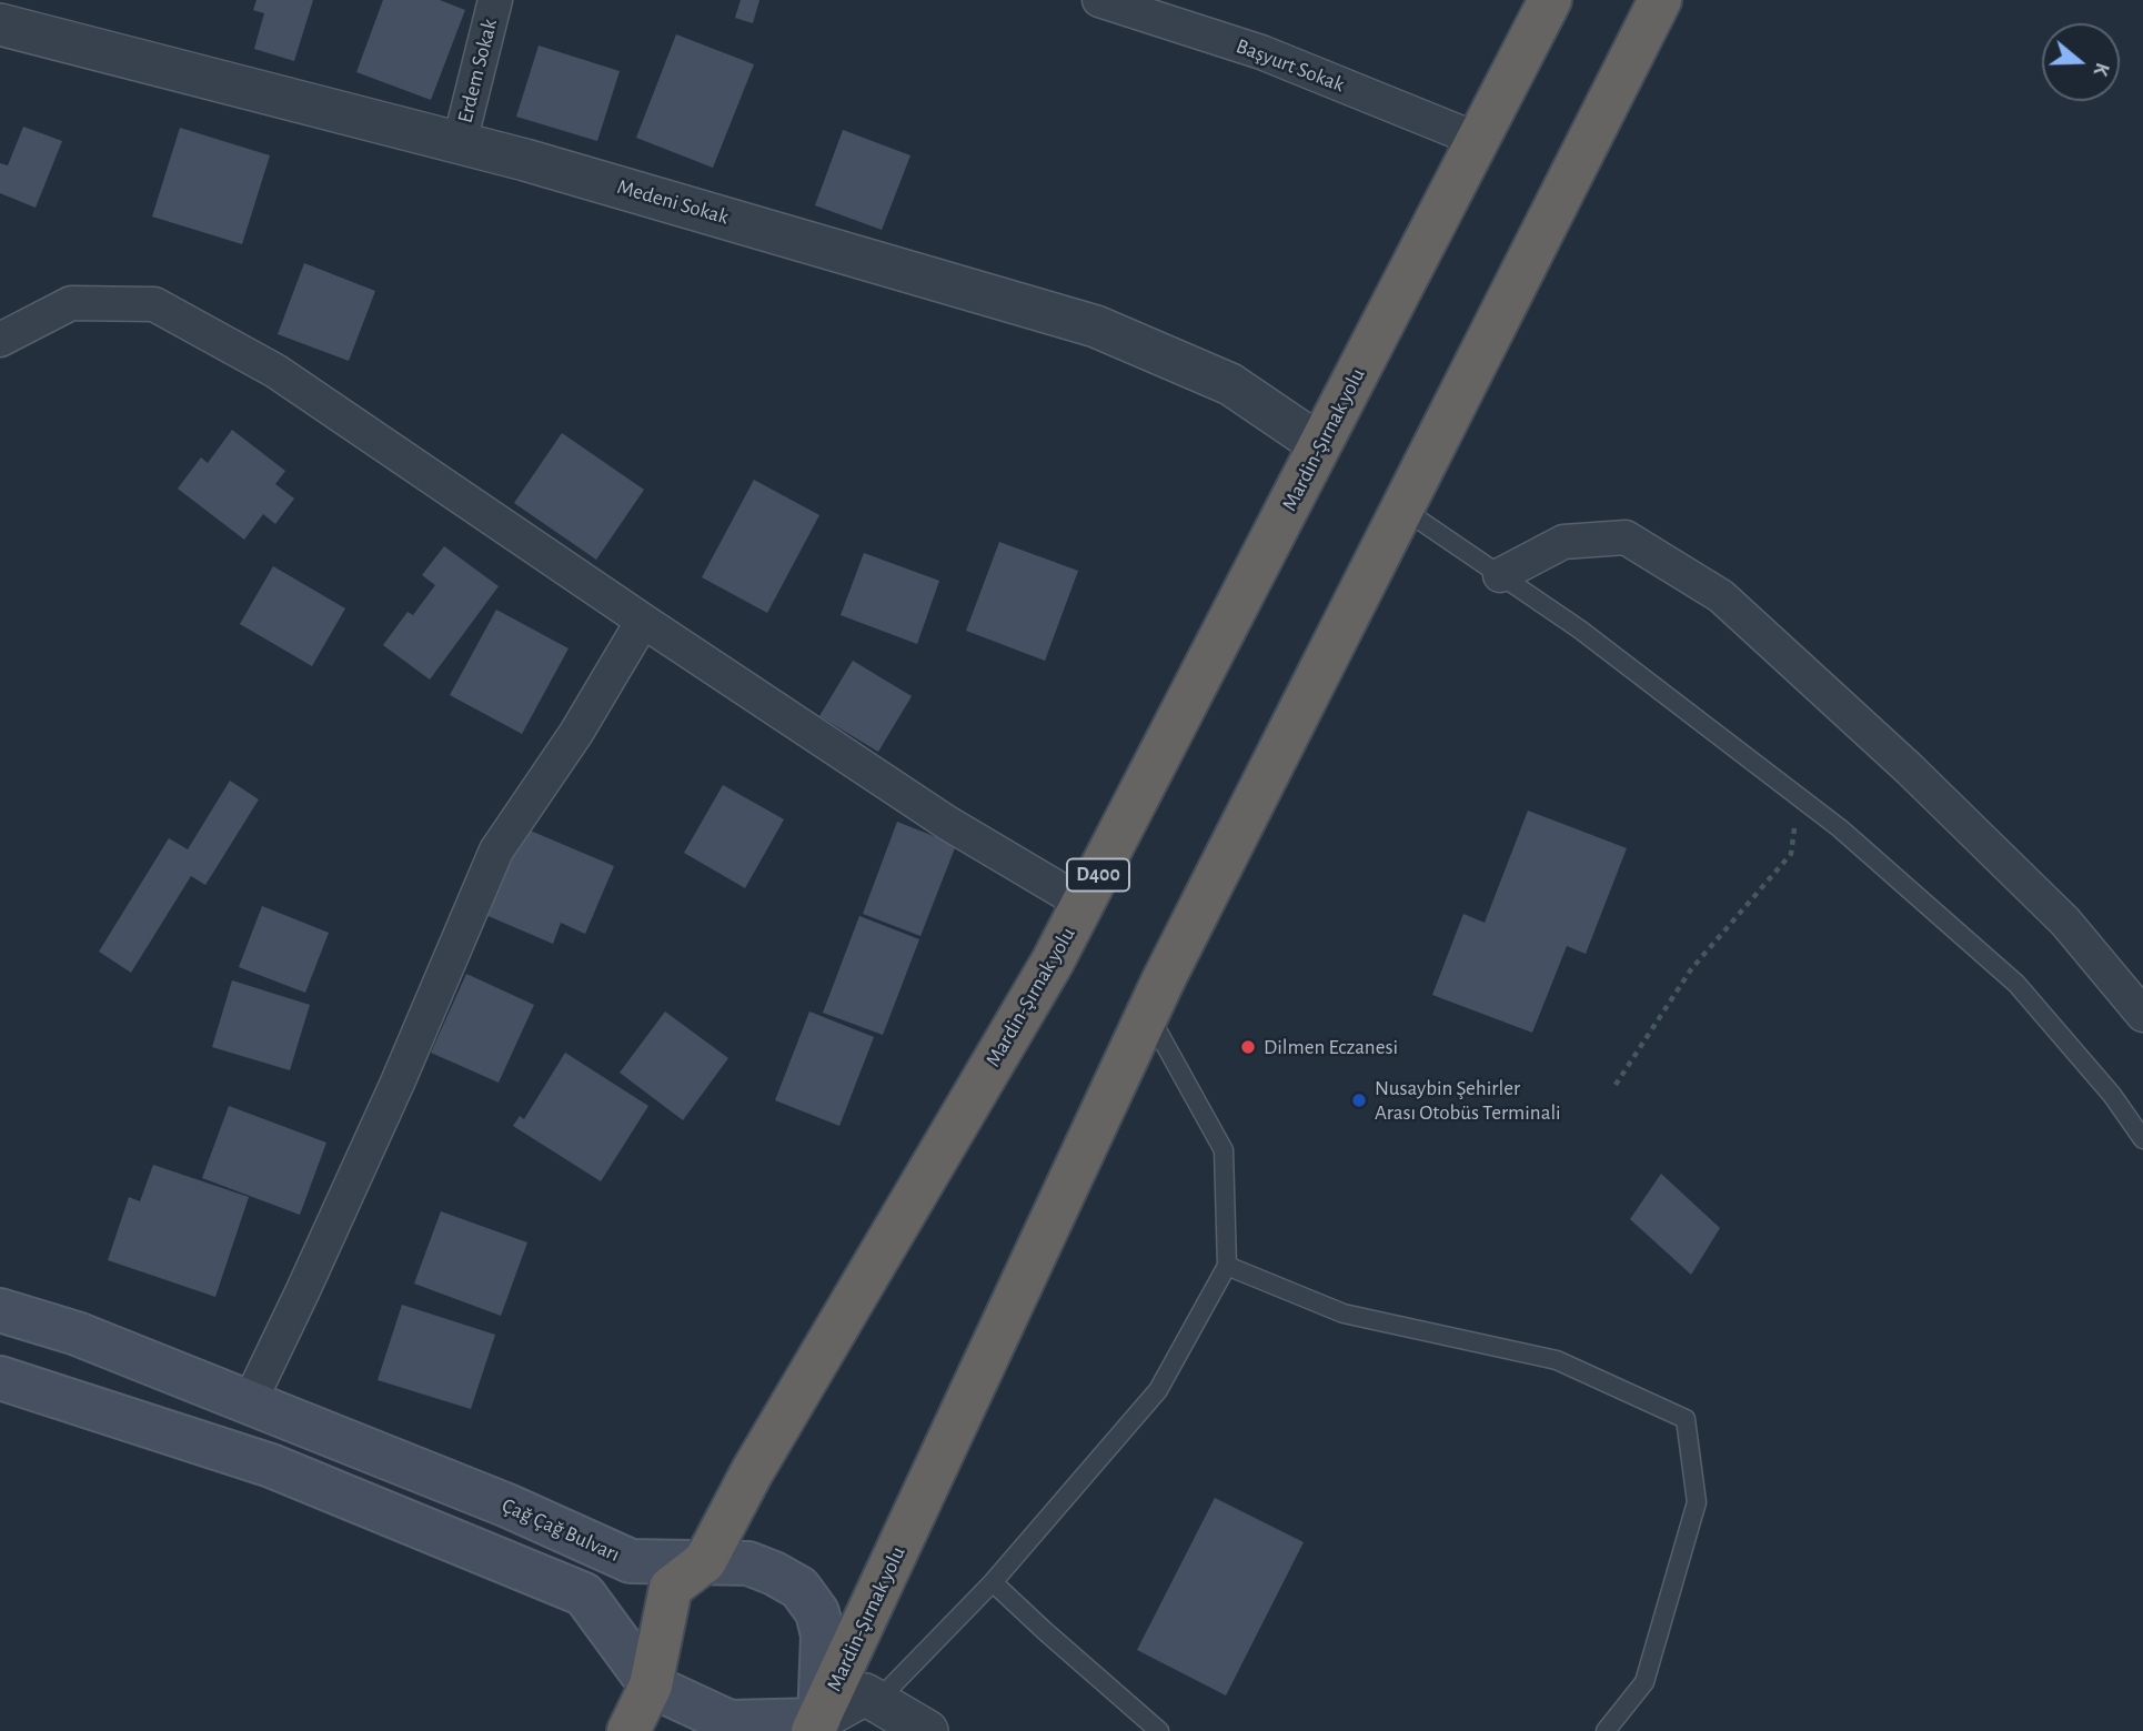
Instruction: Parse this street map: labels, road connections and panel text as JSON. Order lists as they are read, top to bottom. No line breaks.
{"streets":{"highway":["Mardin-Şırnak yolu","D400"],"main road":["Çağ Çağ Bulvarı"],"street":["Başyurt Sokak","Erdem Sokak","Medeni Sokak"]},"crossings":[["Başyurt Sokak","Mardin-Şırnak yolu"],["Erdem Sokak","Medeni Sokak"],["Medeni Sokak","Mardin-Şırnak yolu"],["Mardin-Şırnak yolu","Çağ Çağ Bulvarı"]],"places":["Dilmen Eczanesi","Nusaybin Şehirler Arası Otobüs Terminali"],"north":"right"}
